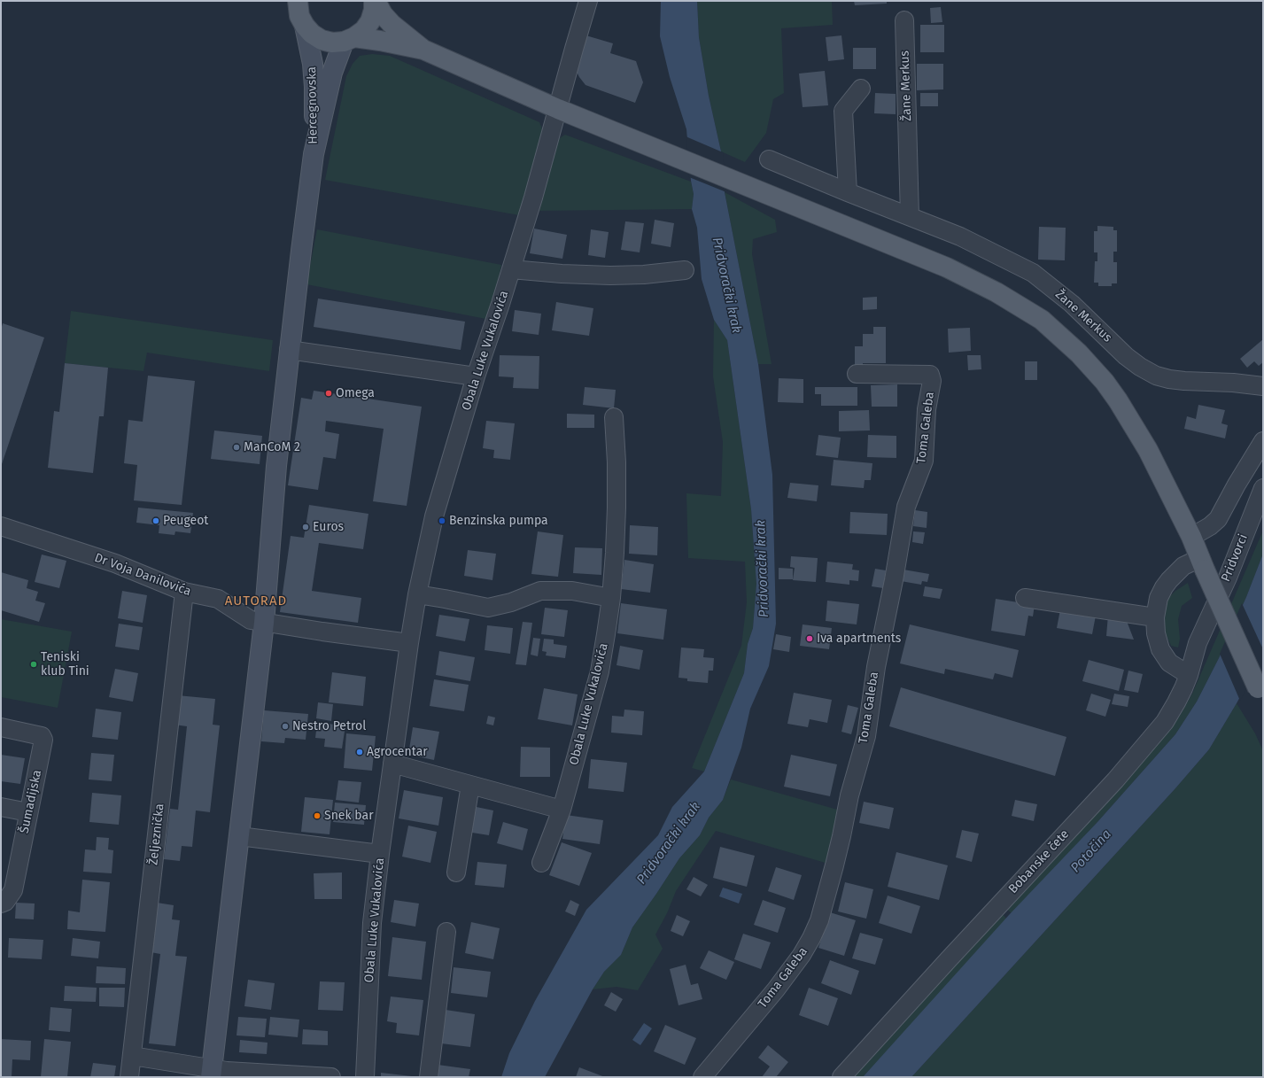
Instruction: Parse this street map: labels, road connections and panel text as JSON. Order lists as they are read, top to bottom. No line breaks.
{"streets":{"street":["Žane Merkus","Hercegnovska","Obala Luke Vukalovića","Toma Galeba","Pridvorci","Dr Voja Danilovića","Šumadijska","Željeznička","Bobanske čete"]},"crossings":[["Obala Luke Vukalovića","Dr Voja Danilovića"],["Pridvorci","Bobanske čete"],["Dr Voja Danilovića","Željeznička"]],"districts":["AUTORAD"],"water":["Pridvorački krak","Potočina"],"places":["Omega","ManCoM 2","Peugeot","Benzinska pumpa","Euros","Iva apartments","Teniski klub Tini","Nestro Petrol","Agrocentar","Snek bar"]}
